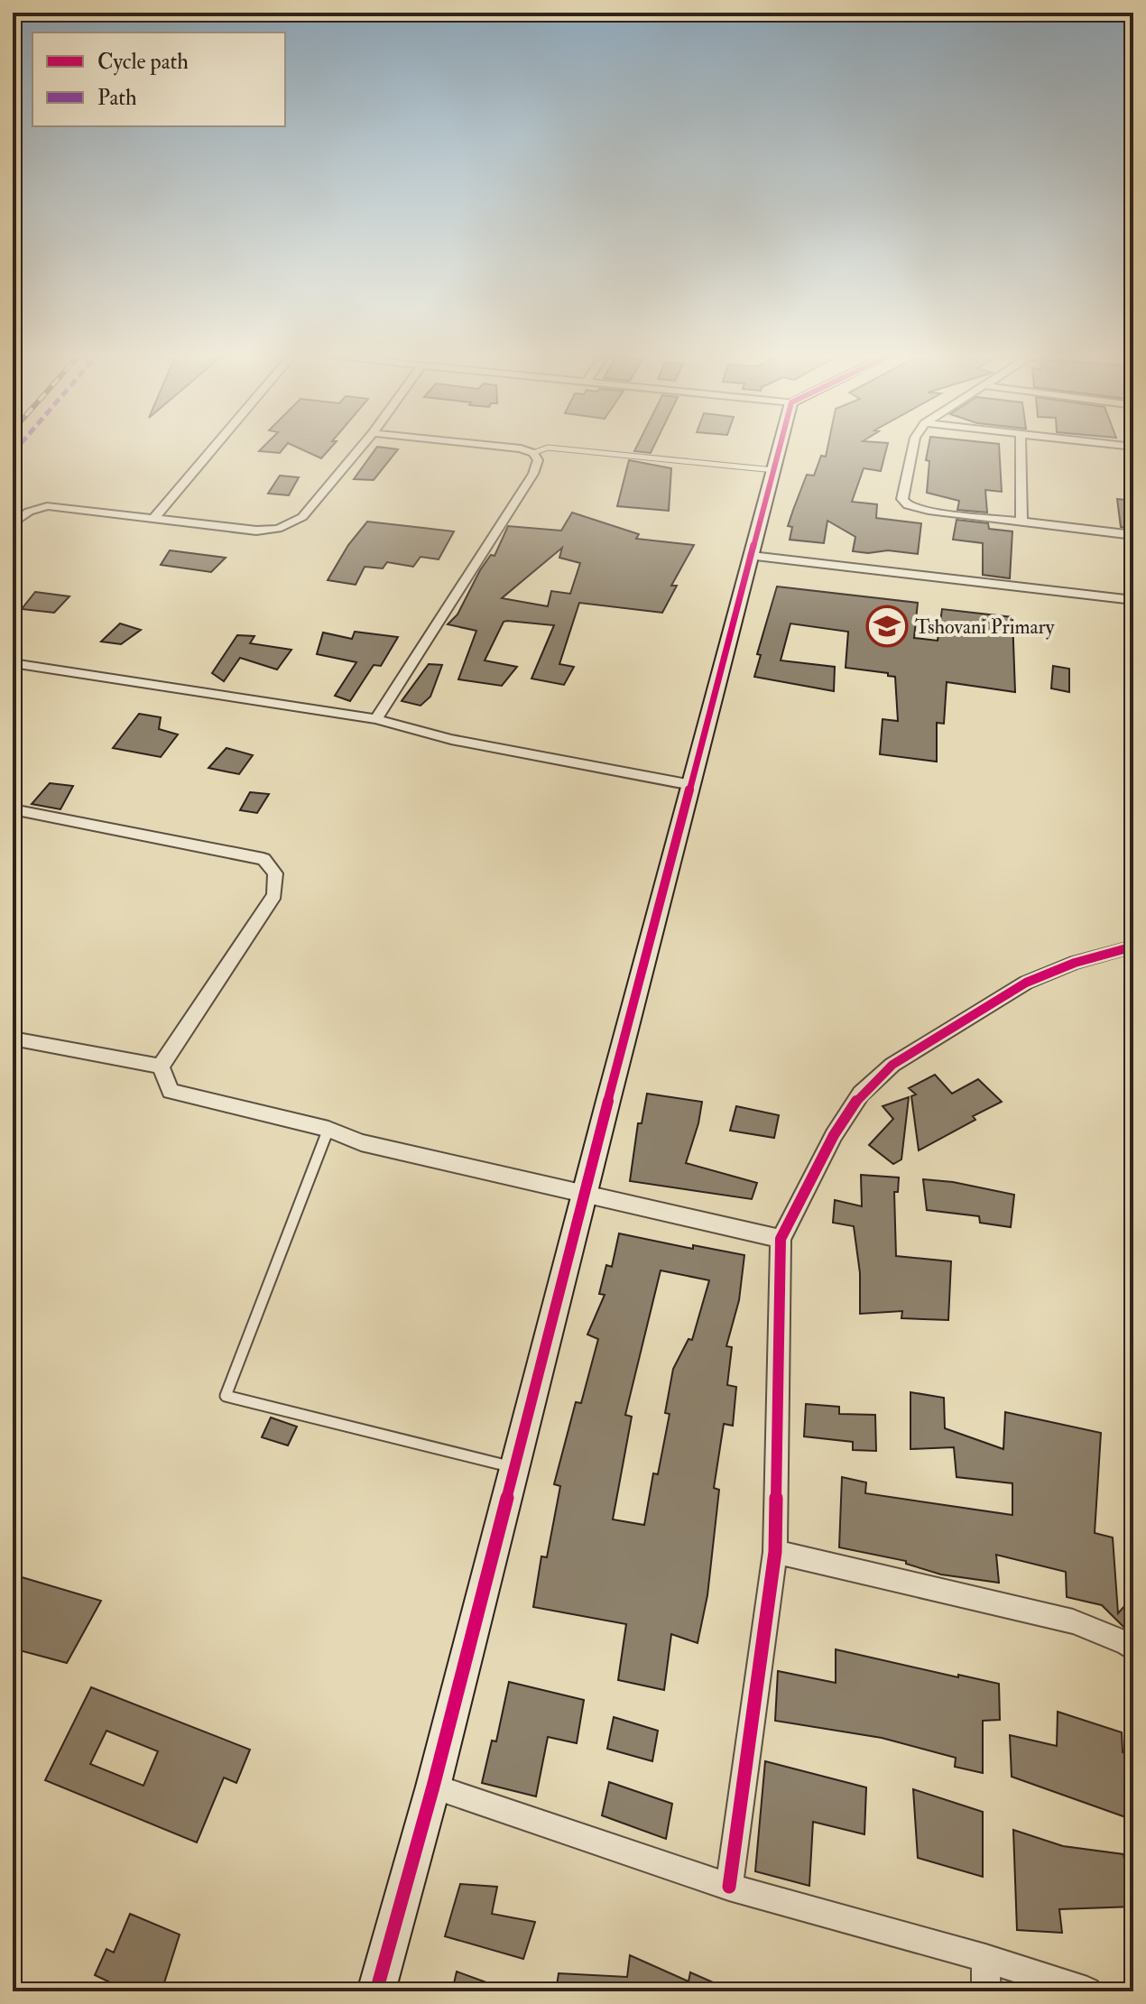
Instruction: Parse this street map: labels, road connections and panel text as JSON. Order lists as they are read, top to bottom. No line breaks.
{"places":{"school or university":["Tshovani Primary"]},"legend":["Cycle path","Path"]}
